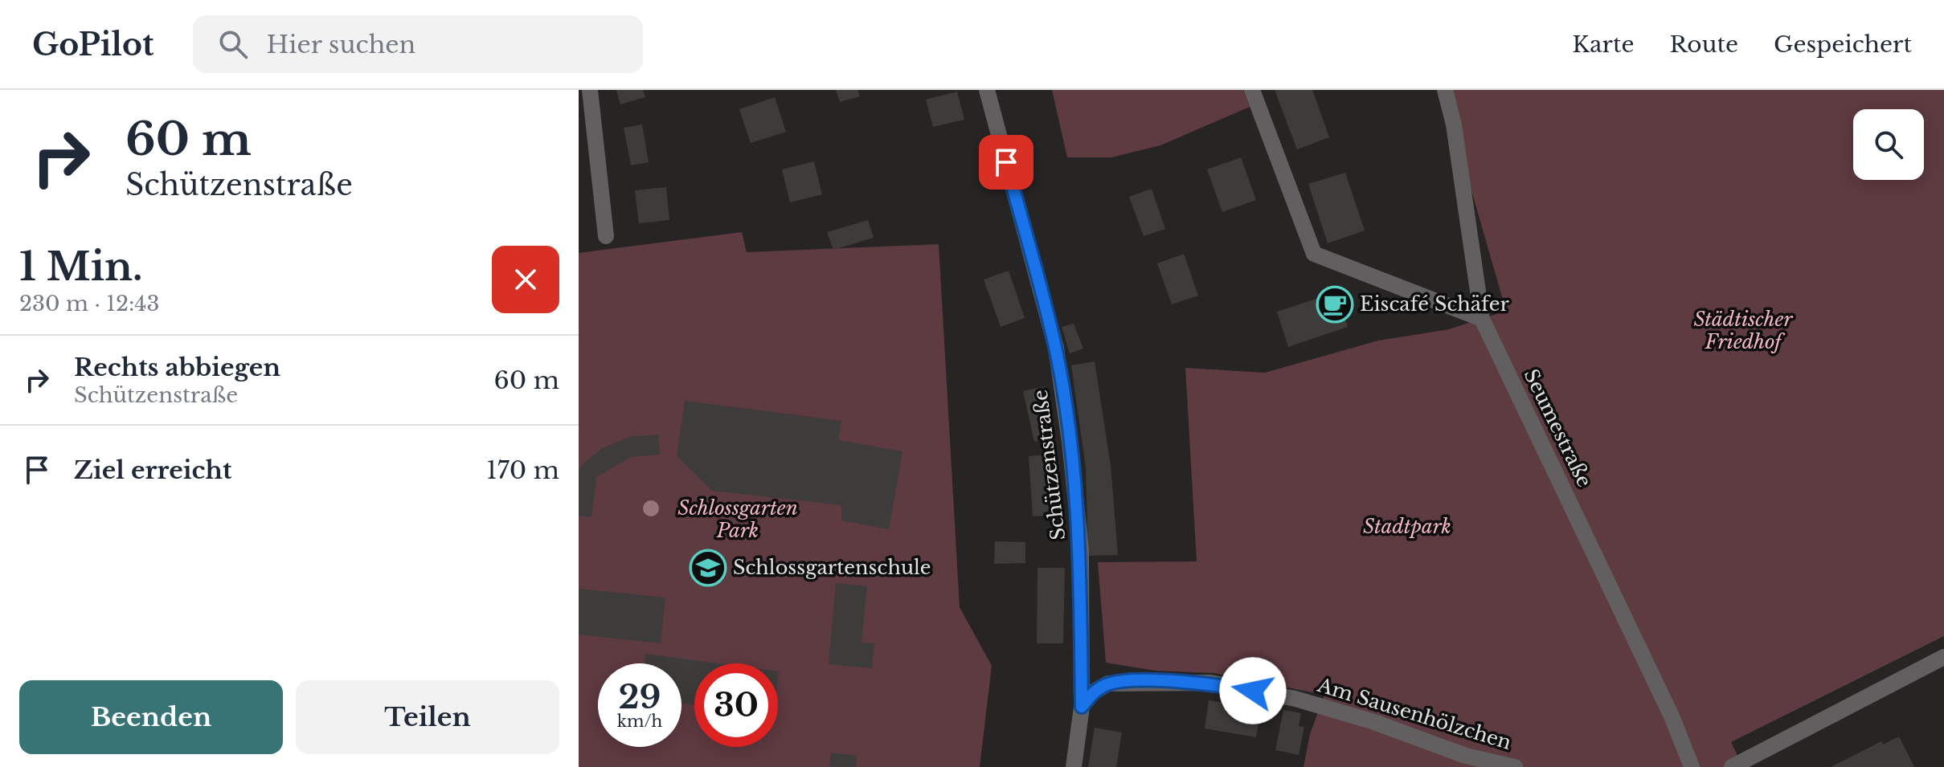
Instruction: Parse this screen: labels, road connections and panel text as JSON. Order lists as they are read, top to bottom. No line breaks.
{"streets":{"street":["Seumestraße","Schützenstraße","Am Sausenhölzchen"]},"crossings":[["Schützenstraße","Am Sausenhölzchen"]],"parks":["Städtischer Friedhof","Schlossgarten Park","Stadtpark"],"places":{"cafe":["Eiscafé Schäfer"],"school or university":["Schlossgartenschule"]},"page":{"header":"GoPilot","search":"Hier suchen","nav":["Karte","Route","Gespeichert"],"turn":["60 m","Schützenstraße"],"heading":["1 Min.","230 m · 12:43"],"list":[{"name":"Rechts abbiegen","note":"Schützenstraße","value":"60 m"},{"name":"Ziel erreicht","value":"170 m"}],"speed":"29 km/h","limit":"30","buttons":["Beenden","Teilen"]}}
